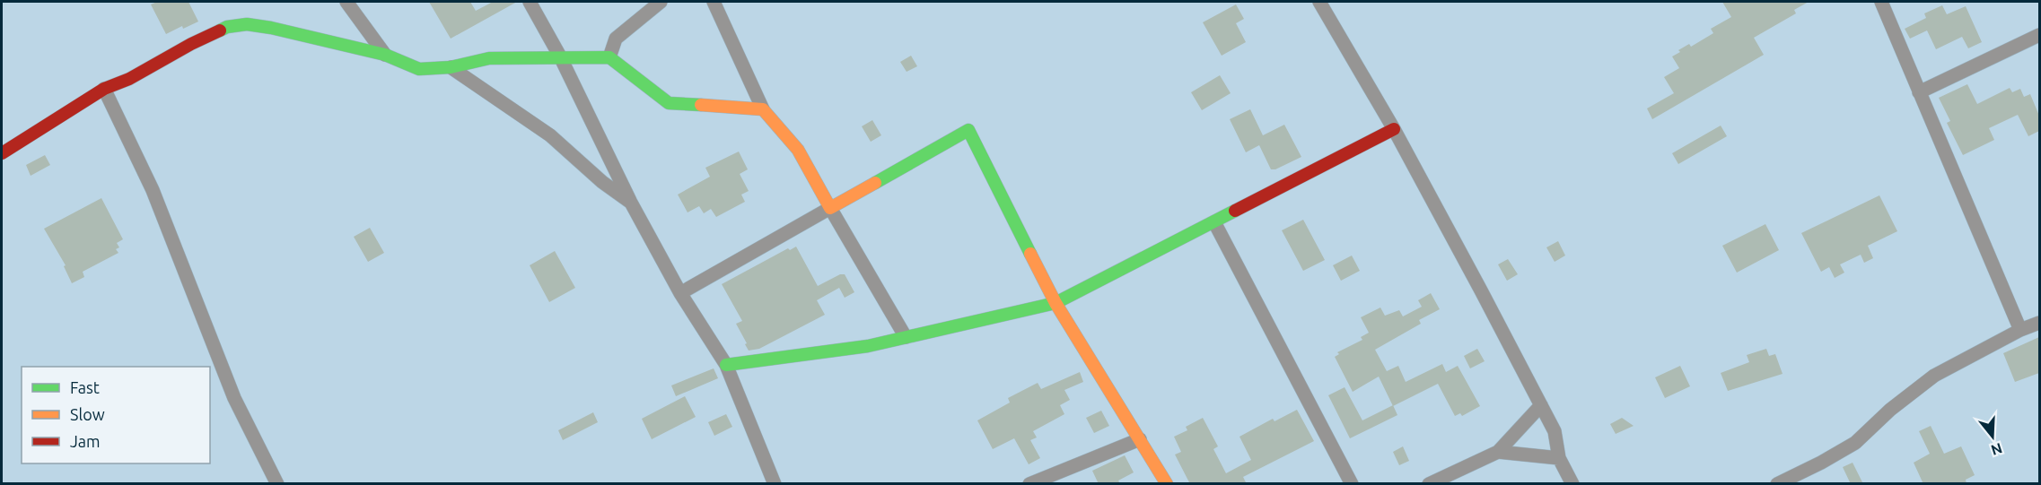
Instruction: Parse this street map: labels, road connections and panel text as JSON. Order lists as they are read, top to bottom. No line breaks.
{"legend":["Fast","Slow","Jam"],"north":"bottom"}
